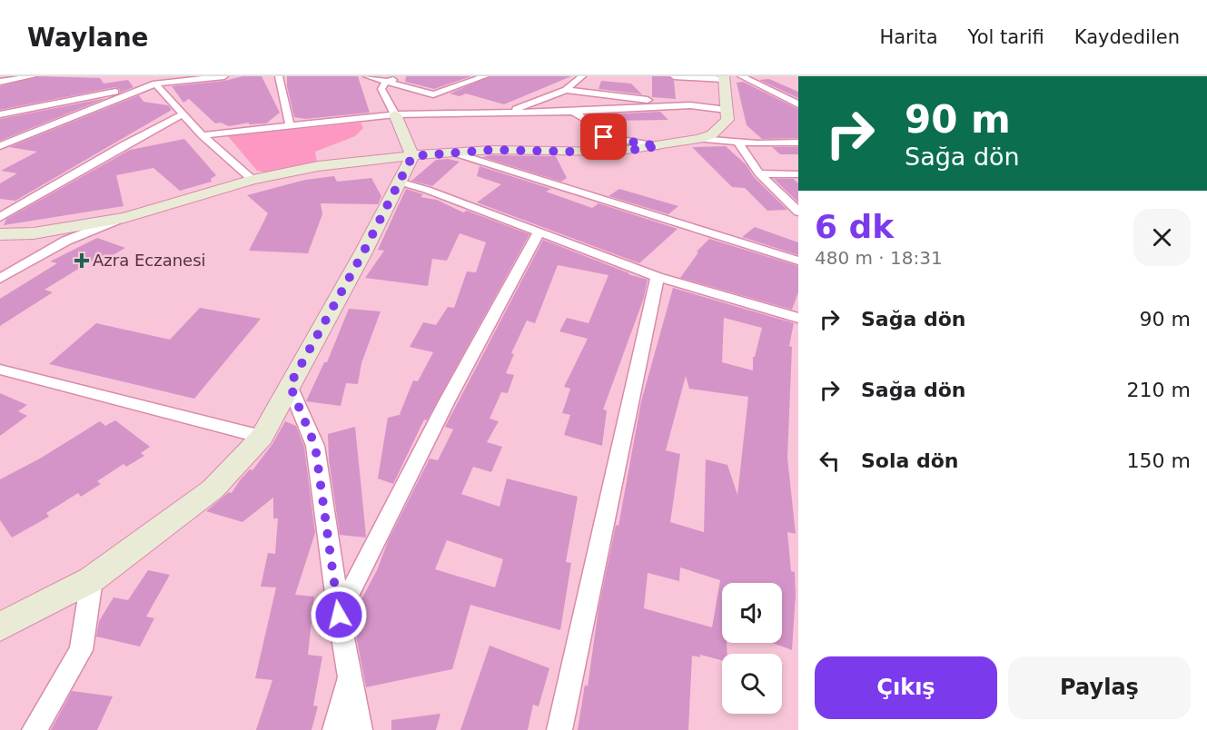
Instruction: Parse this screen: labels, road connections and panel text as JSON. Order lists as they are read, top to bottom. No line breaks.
{"places":{"health":["Azra Eczanesi"]},"page":{"header":"Waylane","nav":["Harita","Yol tarifi","Kaydedilen"],"turn":["90 m","Sağa dön"],"heading":["6 dk","480 m · 18:31"],"list":[{"name":"Sağa dön","value":"90 m"},{"name":"Sağa dön","value":"210 m"},{"name":"Sola dön","value":"150 m"}],"buttons":["Çıkış","Paylaş"]}}
